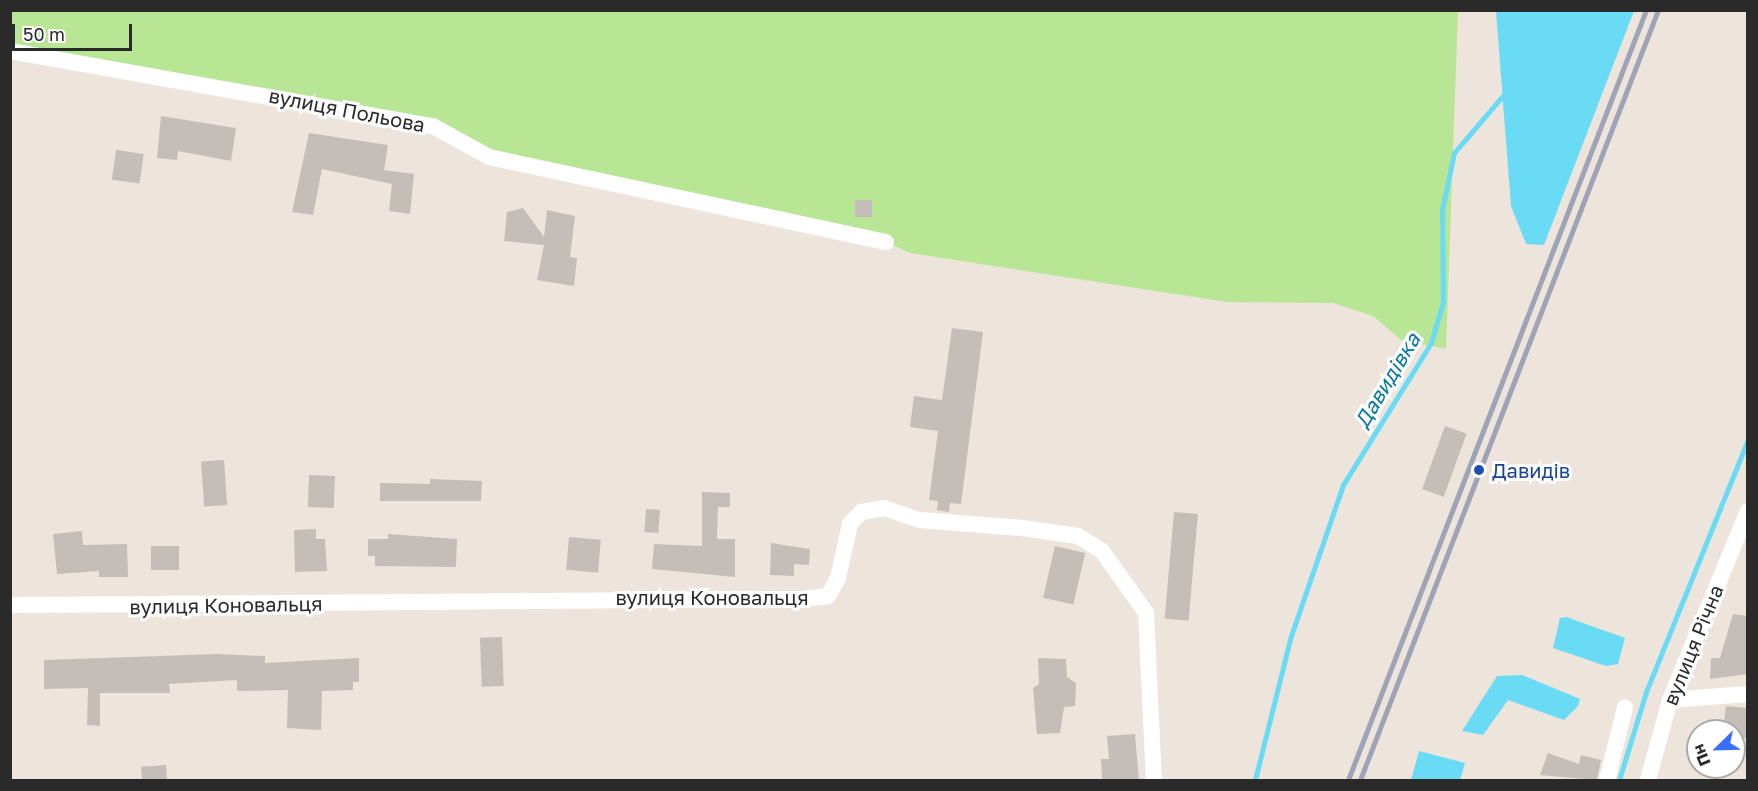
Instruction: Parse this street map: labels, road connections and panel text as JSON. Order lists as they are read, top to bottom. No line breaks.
{"streets":{"street":["вулиця Польова","вулиця Коновальця","вулиця Річна"]},"water":["Давидівка"],"places":["Давидів"],"scale_bar":"50 m","north":"bottom left"}
